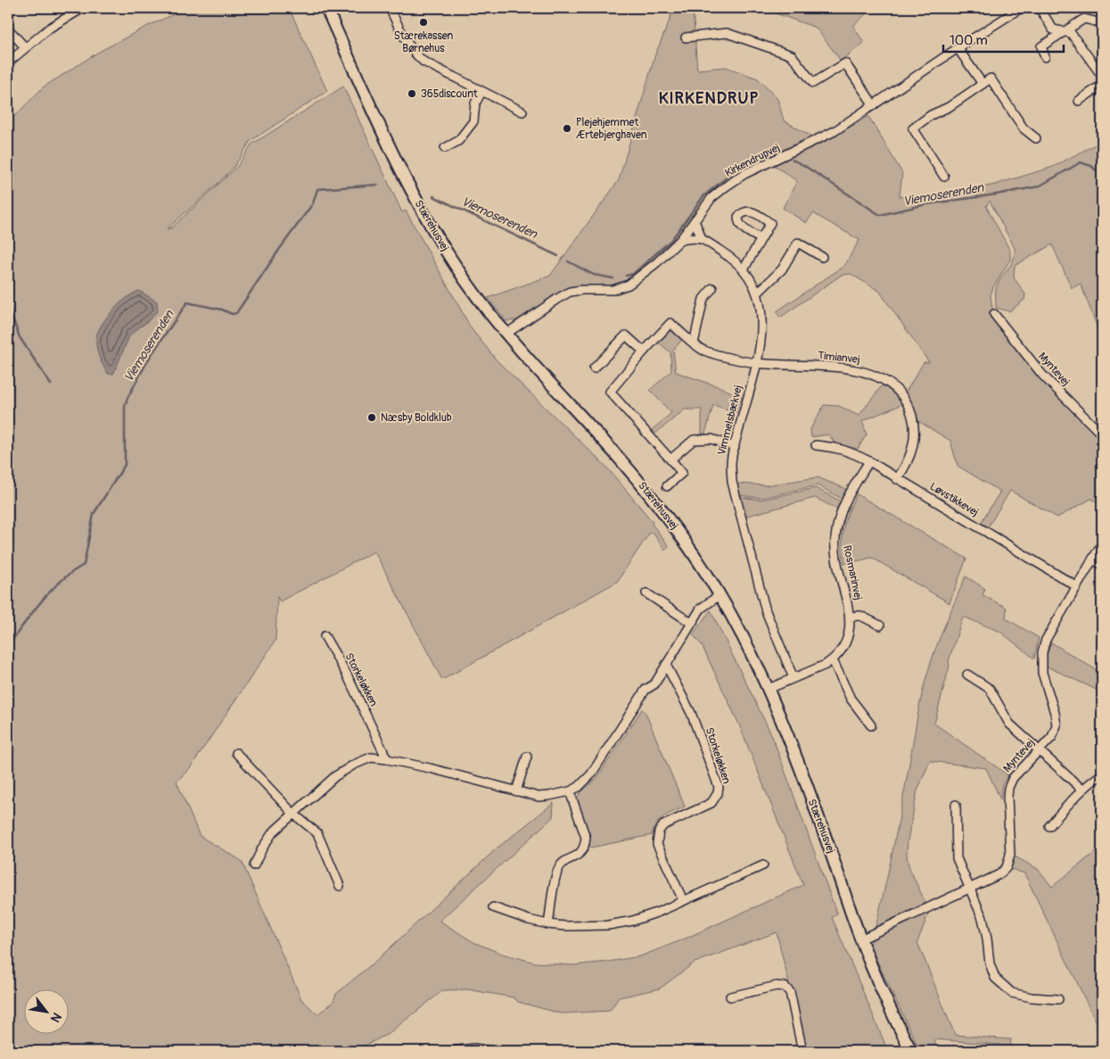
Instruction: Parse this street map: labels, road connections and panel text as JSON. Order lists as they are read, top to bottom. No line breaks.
{"streets":{"street":["Kirkendrupvej","Stærehusvej","Timianvej","Myntevej","Vimmelsbækvej","Løvstikkevej","Rosmarinvej","Storkeløkken"]},"crossings":[["Kirkendrupvej","Stærehusvej"],["Stærehusvej","Myntevej"],["Timianvej","Vimmelsbækvej"],["Timianvej","Løvstikkevej"],["Myntevej","Løvstikkevej"],["Løvstikkevej","Rosmarinvej"]],"districts":["KIRKENDRUP"],"water":["Viemoserenden"],"places":["Stærekassen Børnehus","365discount","Plejehjemmet Ærtebjerghaven","Næsby Boldklub"],"scale_bar":"100 m","north":"bottom right"}
